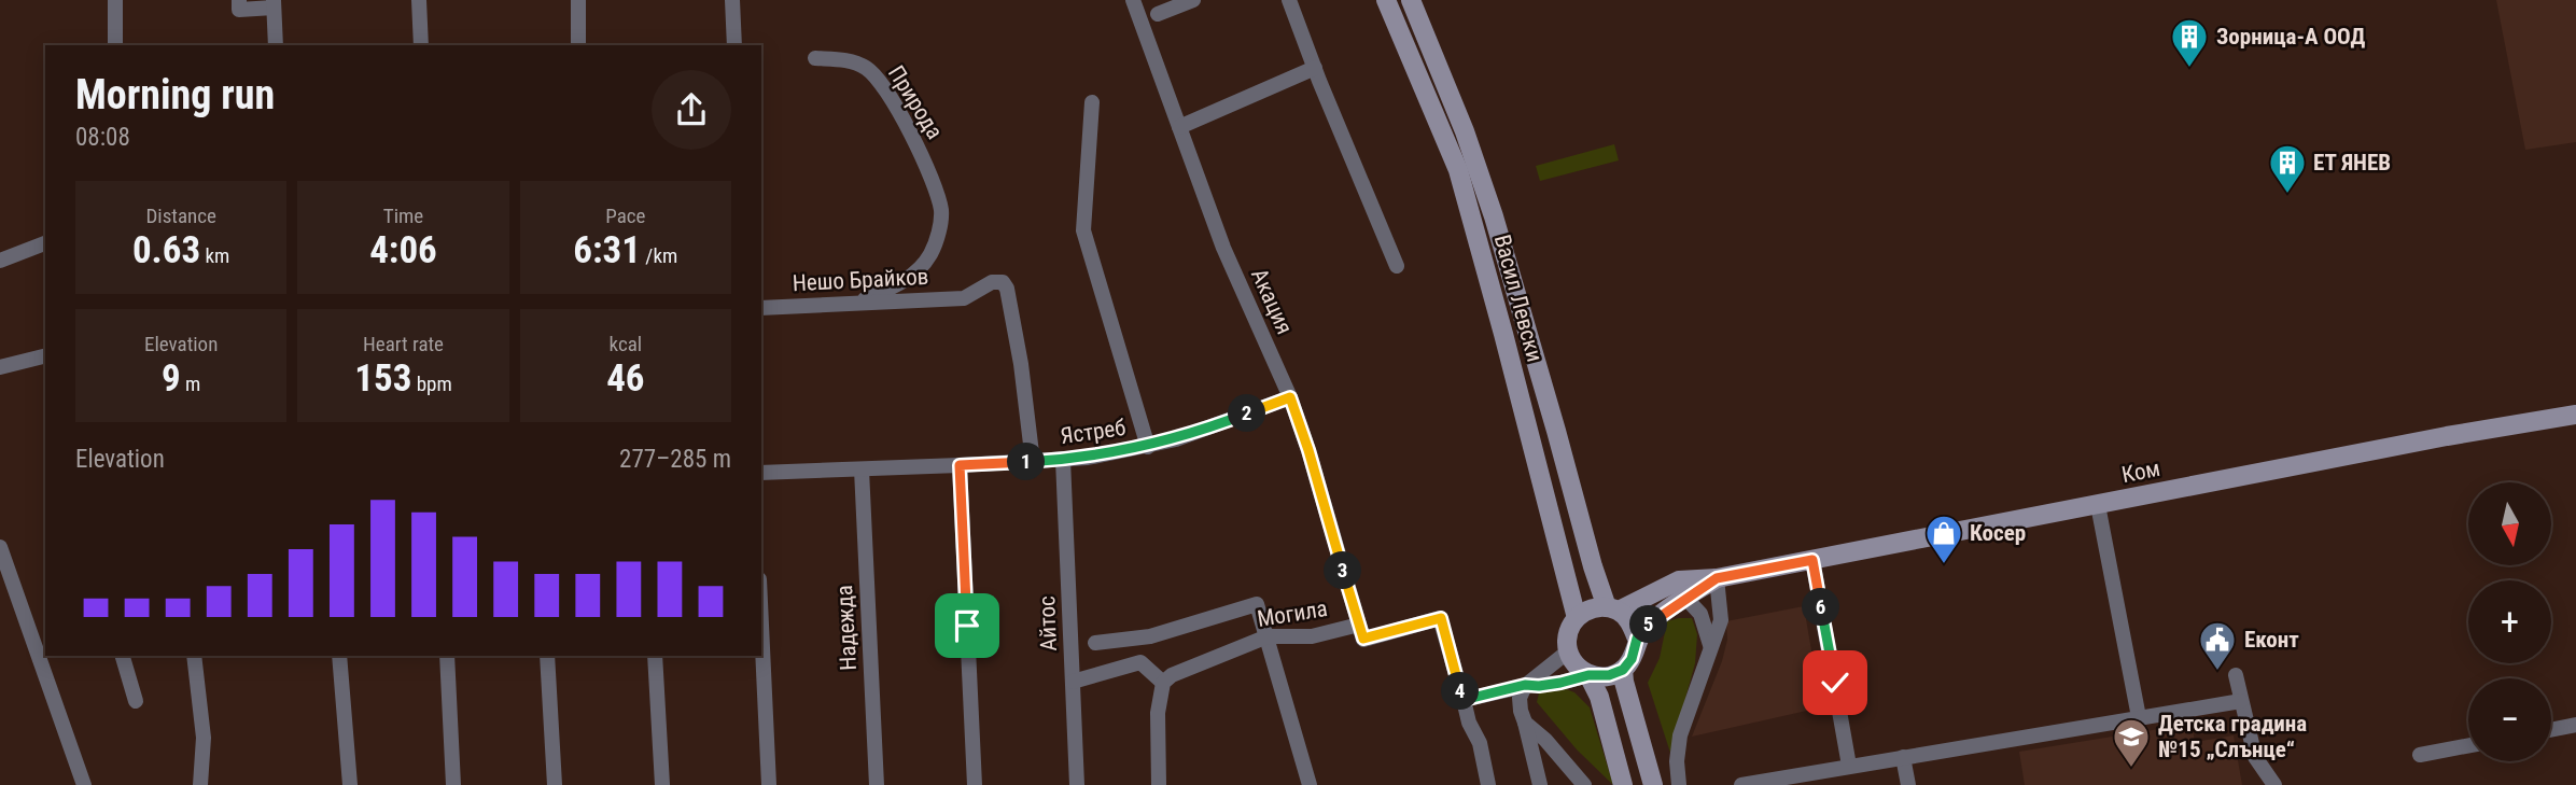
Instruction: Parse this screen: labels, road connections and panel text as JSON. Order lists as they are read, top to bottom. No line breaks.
{"streets":{"main road":["Васил Левски","Ком"],"street":["Природа","Нешо Брайков","Акация","Ястреб","Могила","Айтос","Надежда"]},"crossings":[["Природа","Нешо Брайков"],["Нешо Брайков","Ястреб"],["Акация","Ястреб"],["Акация","Могила"],["Ястреб","Айтос"],["Ястреб","Надежда"]],"places":{"building":["Зорница-А ООД","ЕТ ЯНЕВ"],"shop":["Косер"],"public building":["Еконт"],"school or university":["Детска градина №15 „Слънце“"]},"north":"bottom","page":{"heading":["Morning run","08:08"],"stats":[["Distance","0.63 km"],["Time","4:06"],["Pace","6:31 /km"],["Elevation","9 m"],["Heart rate","153 bpm"],["kcal","46"]],"pins":["2","1","3","6","5","4"],"chart":["Elevation","277–285 m"],"map_buttons":["+","−"]}}
